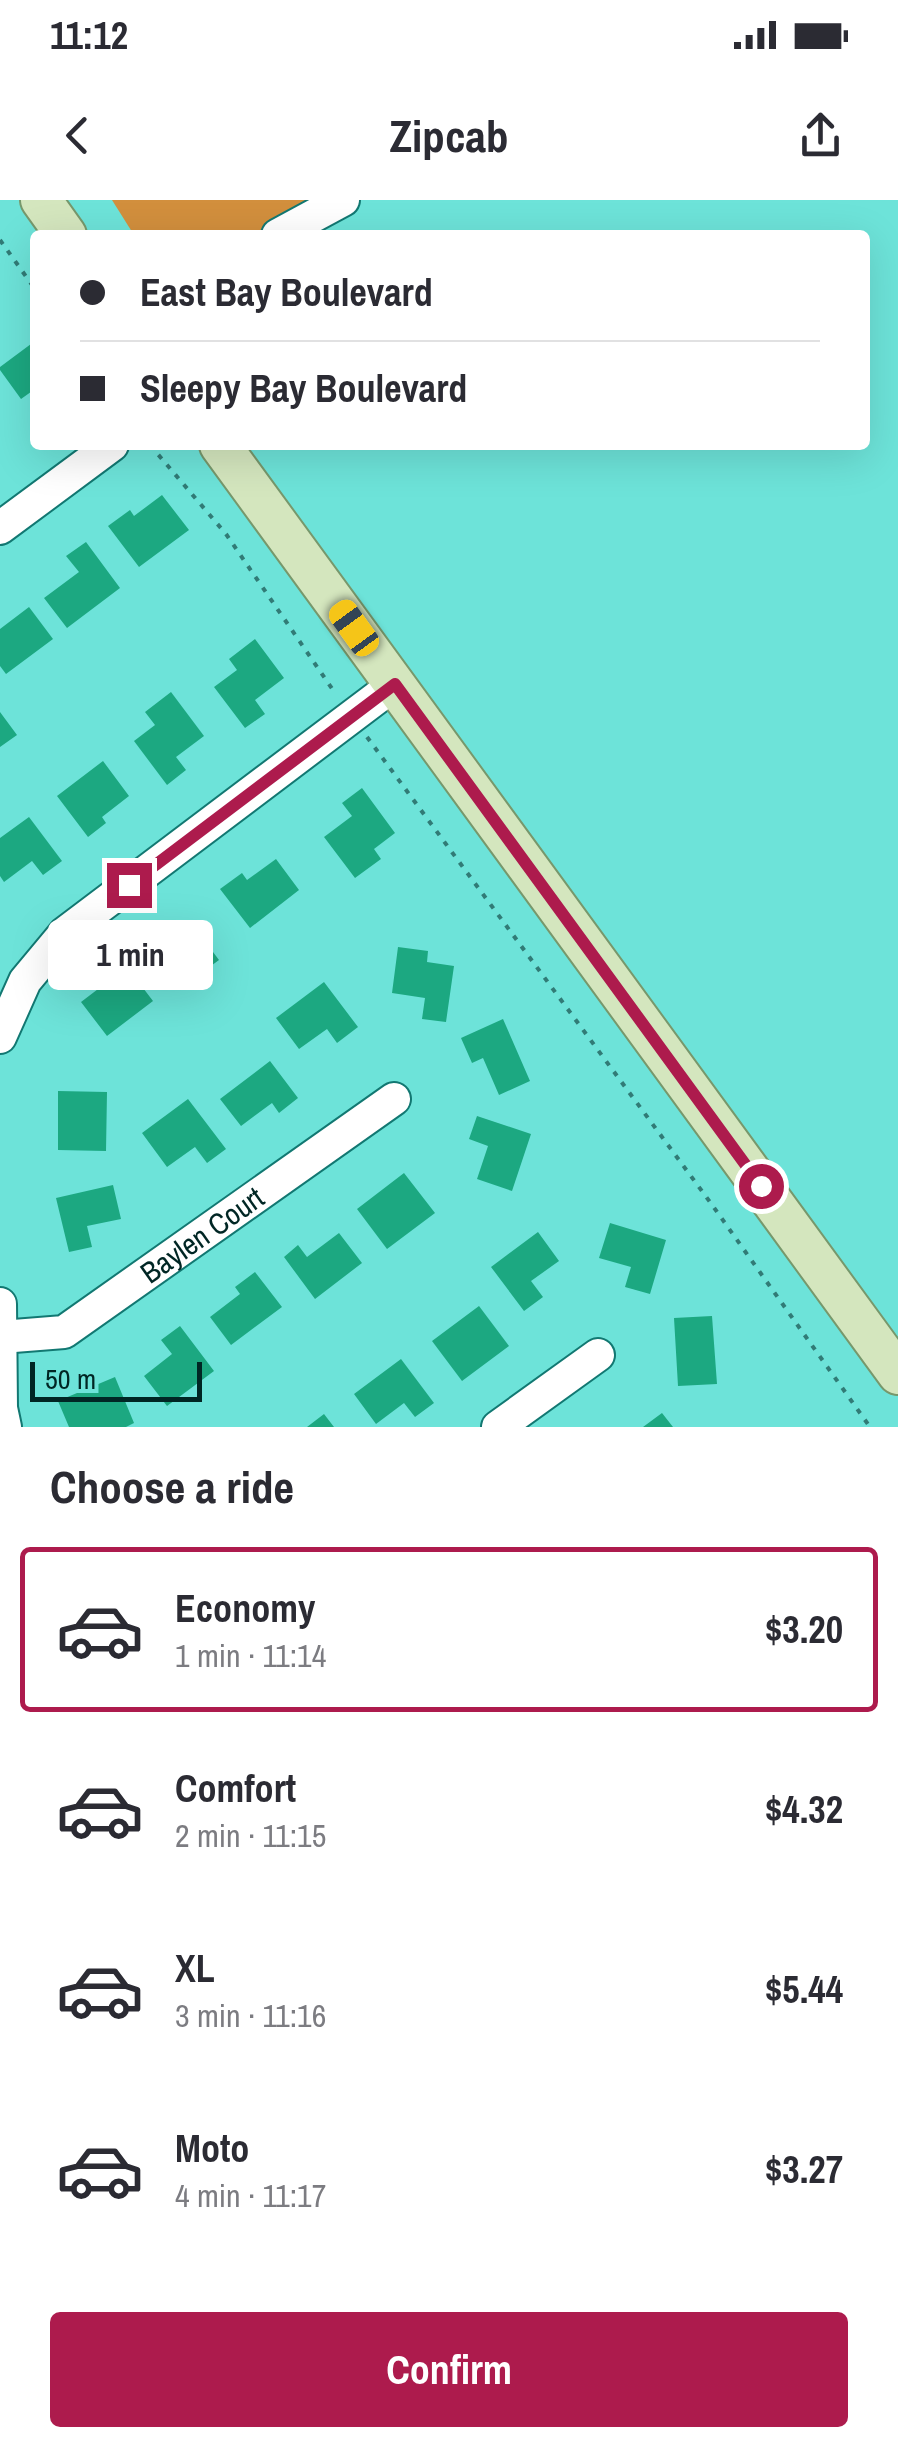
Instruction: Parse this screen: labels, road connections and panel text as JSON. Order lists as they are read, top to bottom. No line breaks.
{"streets":{"street":["Baylen Court"]},"scale_bar":"50 m","page":{"status":"11:12","header":"Zipcab","banner":["East Bay Boulevard","Sleepy Bay Boulevard"],"bubble":"1 min","scale":"50 m","heading":"Choose a ride","list":[{"name":"Economy","note":"1 min · 11:14","value":"$3.20"},{"name":"Comfort","note":"2 min · 11:15","value":"$4.32"},{"name":"XL","note":"3 min · 11:16","value":"$5.44"},{"name":"Moto","note":"4 min · 11:17","value":"$3.27"}],"buttons":"Confirm"}}
